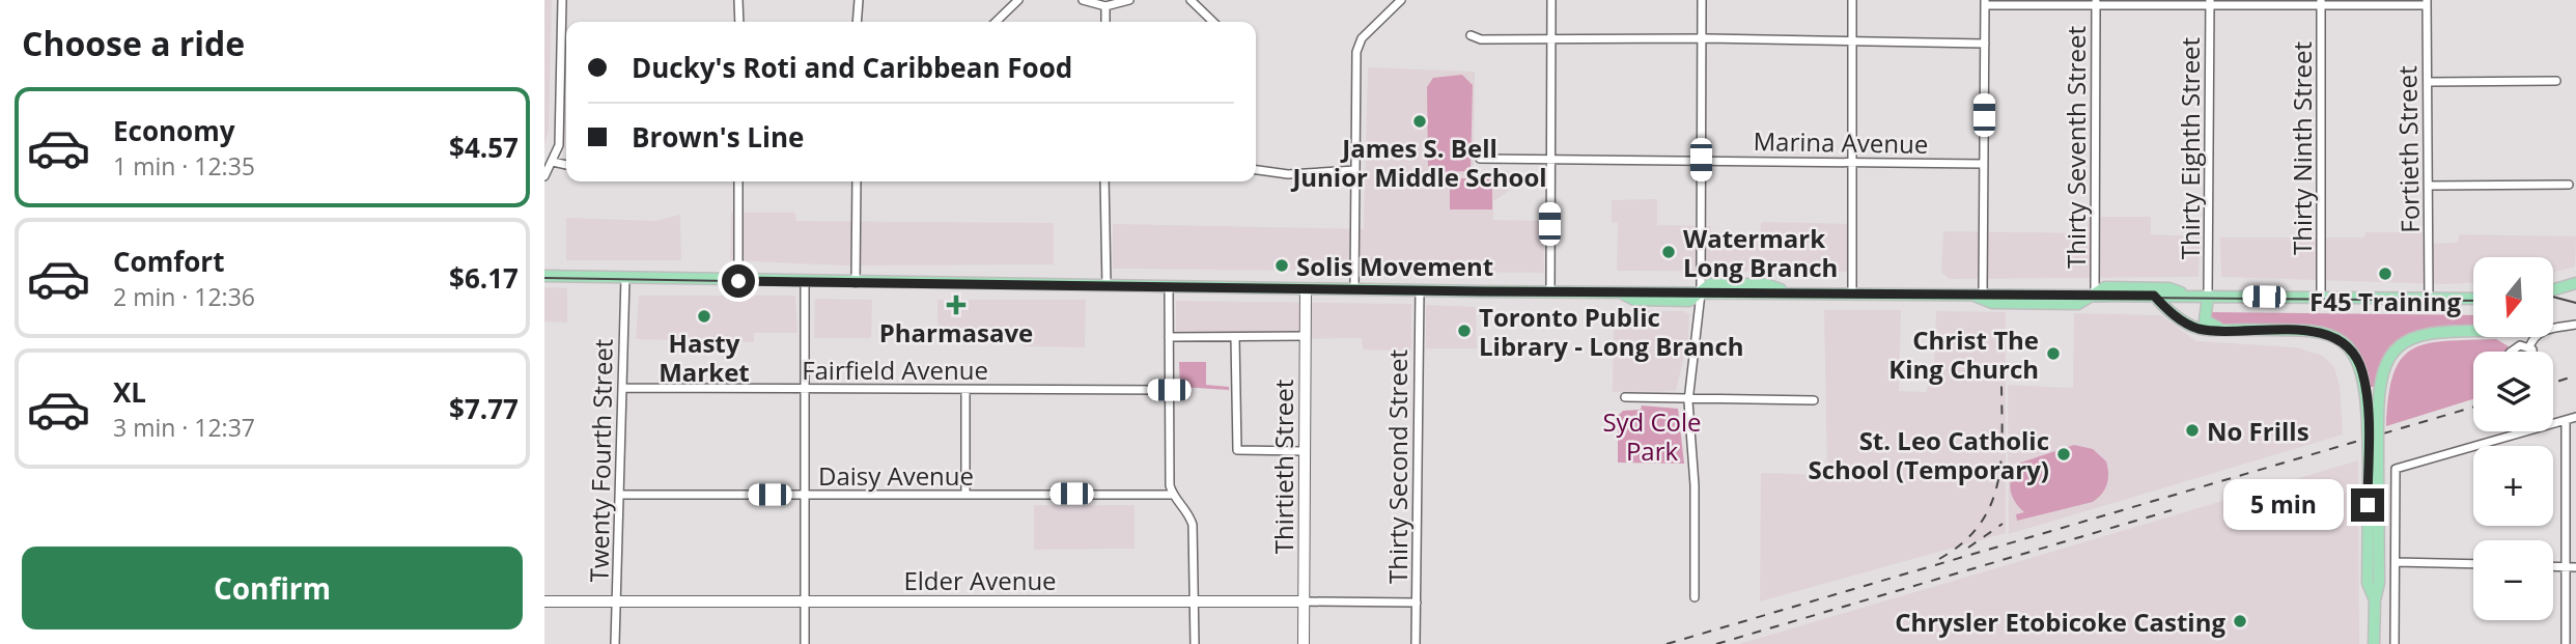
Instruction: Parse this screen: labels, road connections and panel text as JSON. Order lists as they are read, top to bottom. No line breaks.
{"streets":{"street":["Marina Avenue","Thirty Seventh Street","Thirty Eighth Street","Thirty Ninth Street","Fortieth Street","Fairfield Avenue","Twenty Fourth Street","Thirtieth Street","Thirty Second Street","Daisy Avenue","Elder Avenue"]},"crossings":[["Fairfield Avenue","Twenty Fourth Street"],["Twenty Fourth Street","Daisy Avenue"],["Twenty Fourth Street","Elder Avenue"],["Thirtieth Street","Elder Avenue"],["Thirty Second Street","Elder Avenue"]],"parks":["Syd Cole Park"],"places":{"other":["James S. Bell Junior Middle School","Watermark Long Branch","Solis Movement","F45 Training","Hasty Market","Toronto Public Library - Long Branch","Christ The King Church","No Frills","St. Leo Catholic School (Temporary)","Chrysler Etobicoke Casting"],"health":["Pharmasave"]},"north":"bottom","page":{"heading":"Choose a ride","banner":["Ducky's Roti and Caribbean Food","Brown's Line"],"list":[{"name":"Economy","note":"1 min · 12:35","value":"$4.57"},{"name":"Comfort","note":"2 min · 12:36","value":"$6.17"},{"name":"XL","note":"3 min · 12:37","value":"$7.77"}],"map_buttons":["+","−"],"bubble":"5 min","buttons":"Confirm"}}
